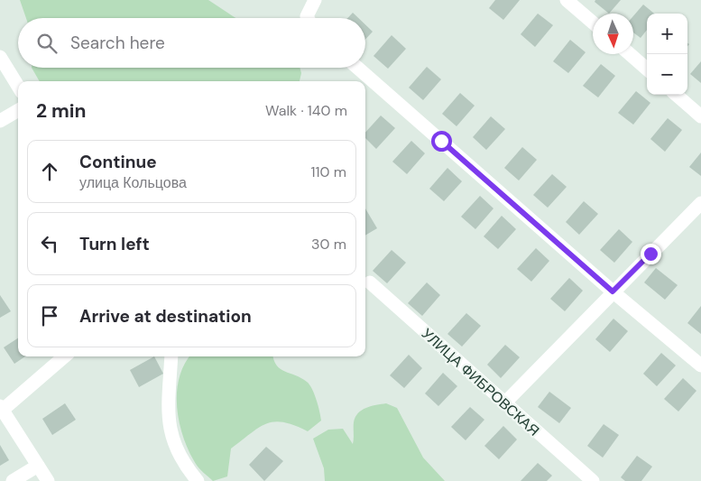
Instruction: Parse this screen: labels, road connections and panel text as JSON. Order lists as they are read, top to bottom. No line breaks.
{"streets":{"street":["УЛИЦА ФИБРОВСКАЯ"]},"north":"bottom","page":{"map_buttons":["+","−"],"search":"Search here","heading":["2 min","Walk · 140 m"],"list":[["Continue","улица Кольцова","110 m"],["Turn left","30 m"],"Arrive at destination"]}}
